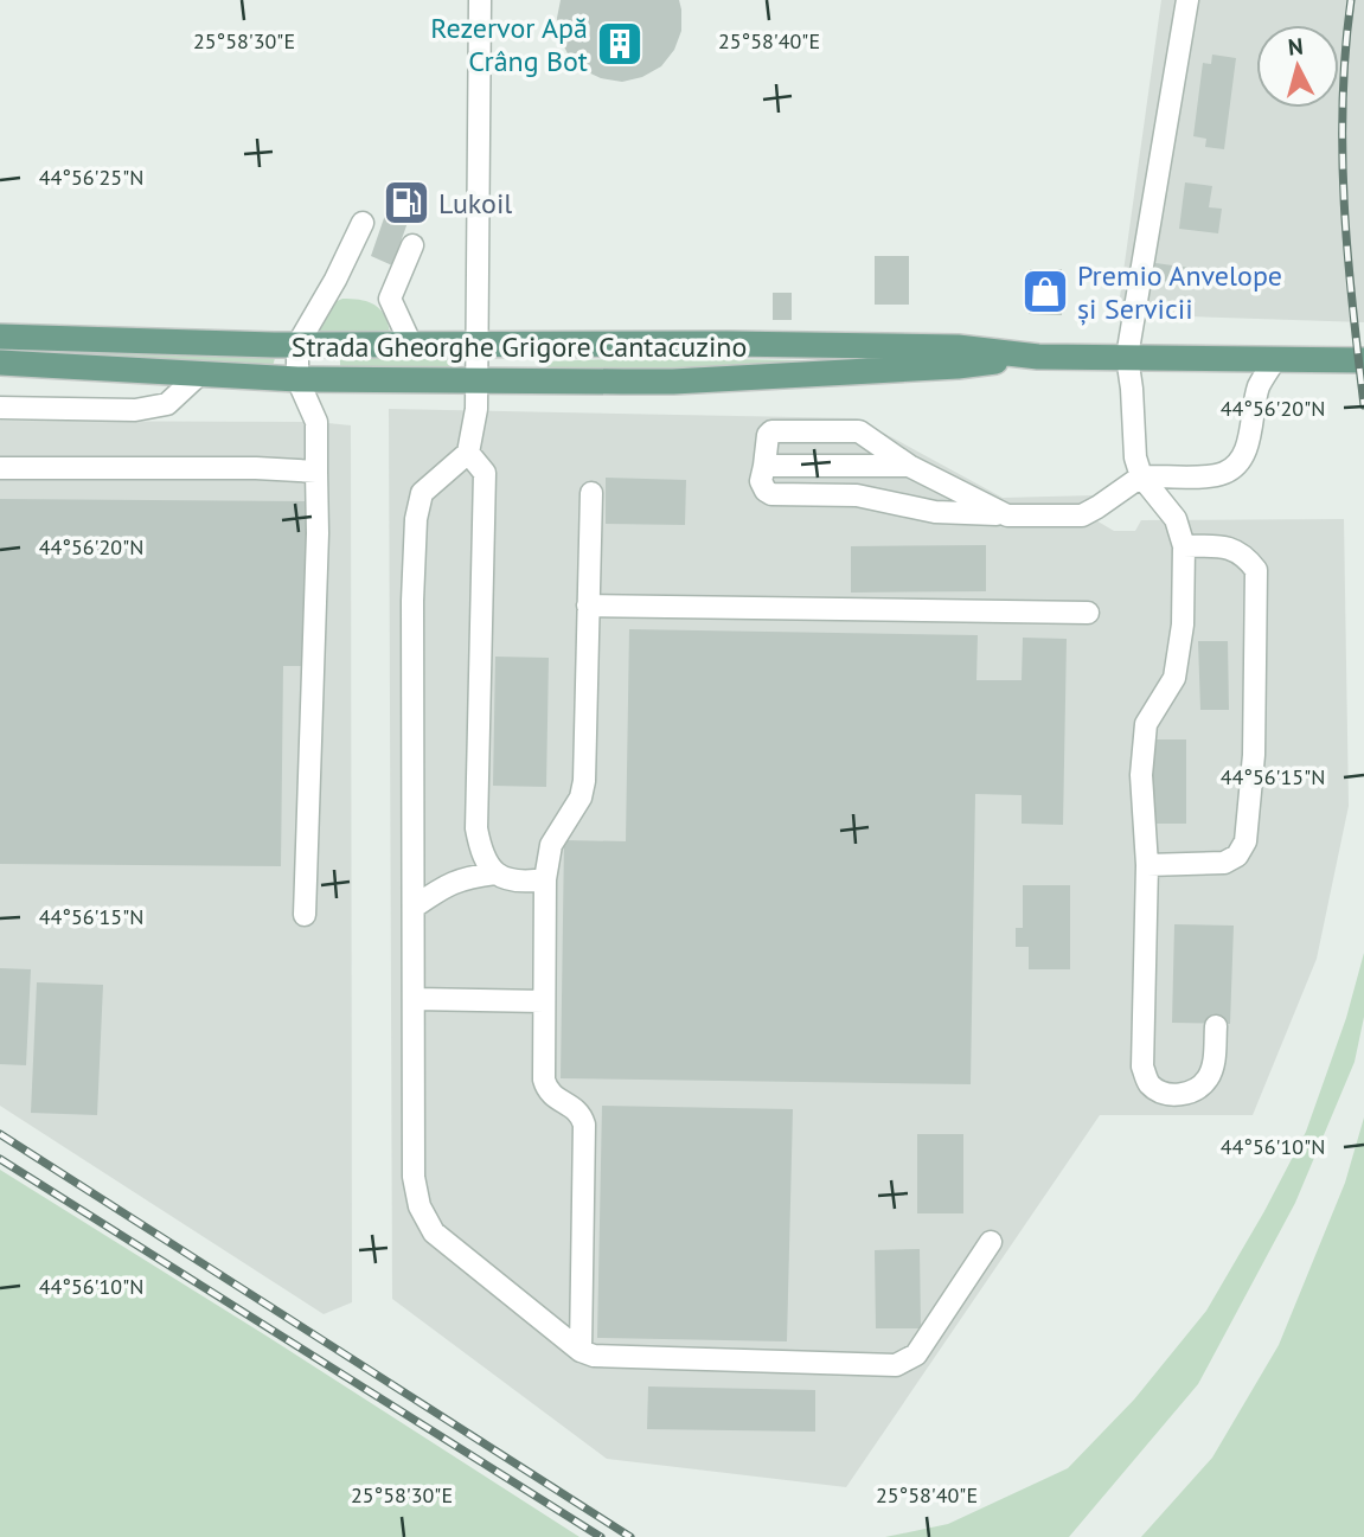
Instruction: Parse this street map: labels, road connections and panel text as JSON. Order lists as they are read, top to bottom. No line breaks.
{"streets":{"main road":["Strada Gheorghe Grigore Cantacuzino"]},"places":{"building":["Rezervor Apă Crâng Bot"],"fuel station":["Lukoil"],"shop":["Premio Anvelope și Servicii"]},"north":"top","coordinates":["25°58'30\"E","25°58'40\"E","44°56'25\"N","44°56'20\"N","44°56'15\"N","44°56'10\"N"]}
